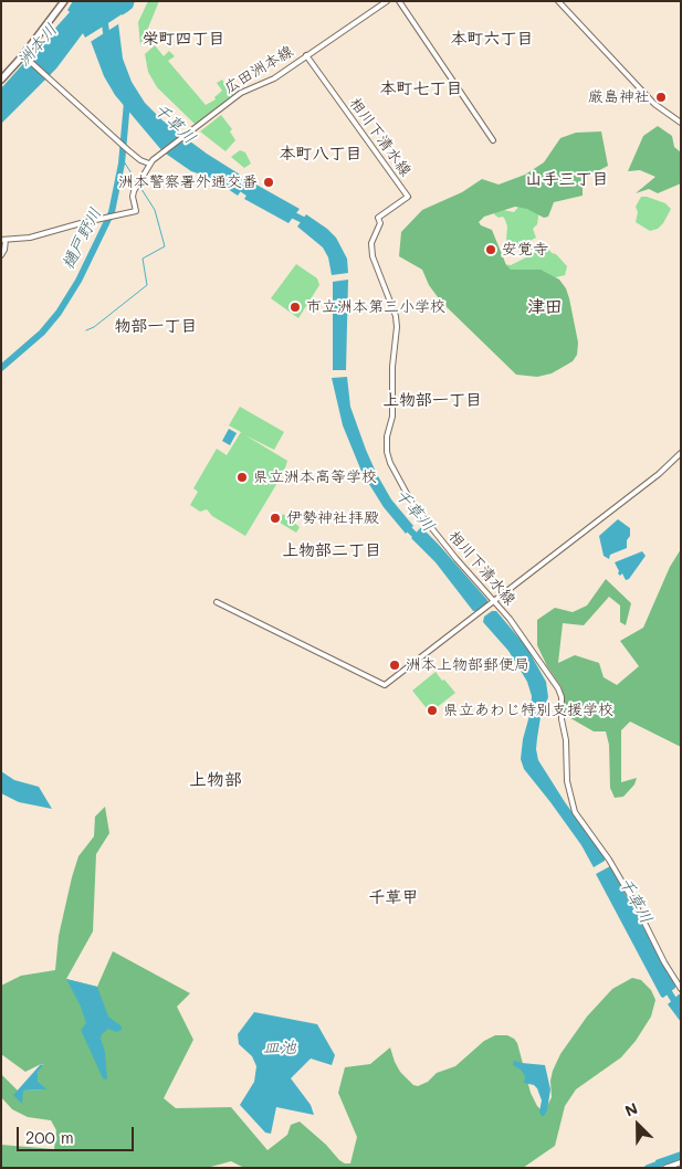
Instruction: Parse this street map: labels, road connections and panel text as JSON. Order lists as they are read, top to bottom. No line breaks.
{"streets":{"main road":["広田洲本線","相川下清水線"]},"crossings":[["広田洲本線","相川下清水線"]],"districts":["栄町四丁目","本町六丁目","本町七丁目","本町八丁目","山手三丁目","津田","物部一丁目","上物部一丁目","上物部二丁目","上物部","千草甲"],"water":["洲本川","千草川","樋戸野川","皿池"],"places":["厳島神社","洲本警察署外通交番","安覚寺","市立洲本第三小学校","県立洲本高等学校","伊勢神社拝殿","洲本上物部郵便局","県立あわじ特別支援学校"],"scale_bar":"200 m","north":"top left"}
